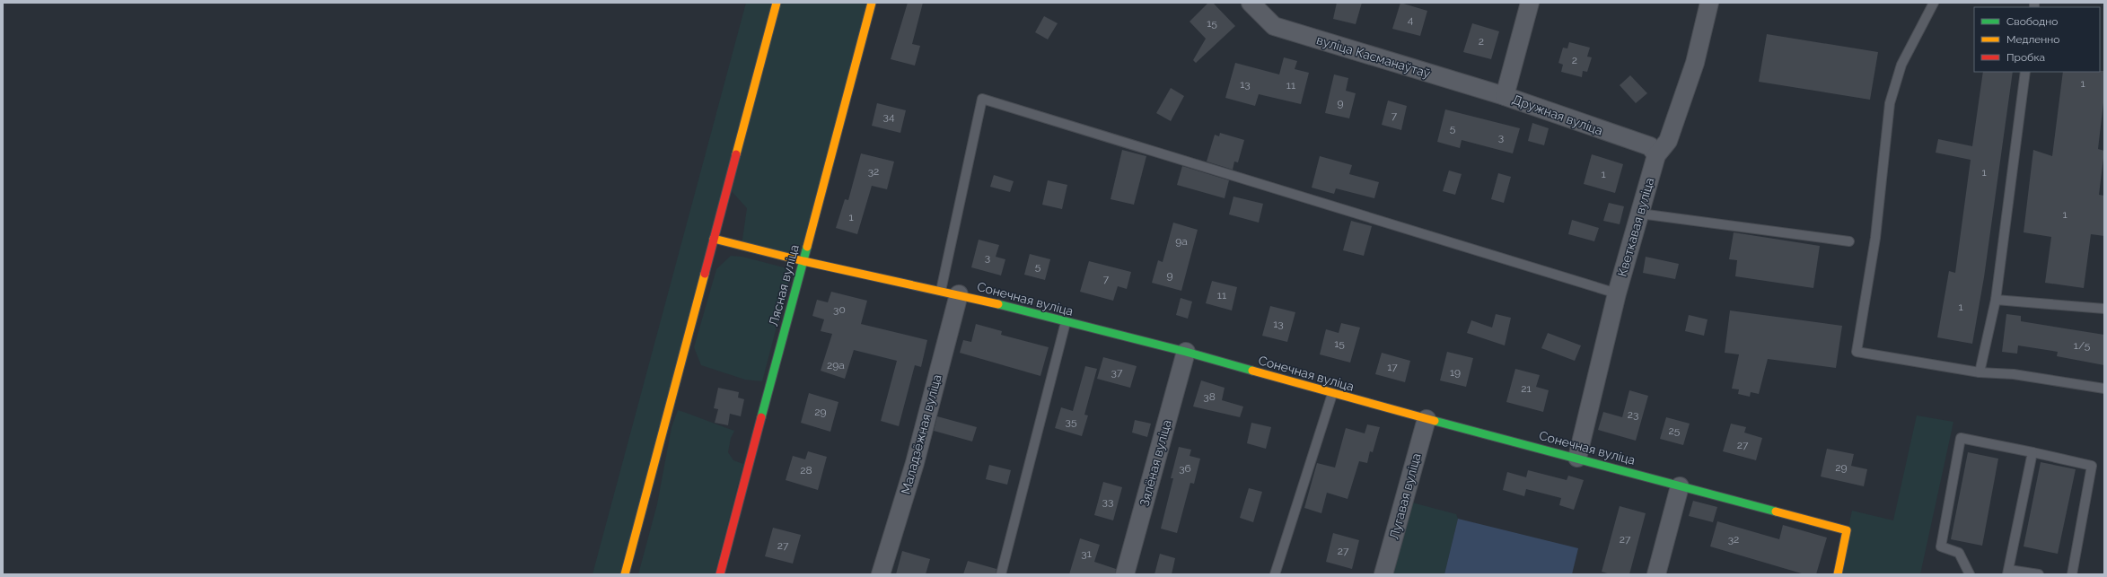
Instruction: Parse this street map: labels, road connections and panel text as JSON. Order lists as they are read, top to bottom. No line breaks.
{"streets":{"street":["вуліца Касманаўтаў","Дружная вуліца","Кветкавая вуліца","Лясная вуліца","Сонечная вуліца","Маладзёжная вуліца","Зялёная вуліца","Лугавая вуліца"]},"crossings":[["вуліца Касманаўтаў","Дружная вуліца"],["Дружная вуліца","Кветкавая вуліца"],["Кветкавая вуліца","Сонечная вуліца"],["Лясная вуліца","Сонечная вуліца"],["Сонечная вуліца","Маладзёжная вуліца"],["Сонечная вуліца","Зялёная вуліца"],["Сонечная вуліца","Лугавая вуліца"]],"house_numbers":["4","15","2","2","1","13","11","9","7","34","5","3","32","1","1","1","1","9а","3","5","9","7","11","1","30","13","15","1/5","29а","17","37","19","21","38","29","23","35","25","27","29","36","28","33","27","32","27","27","31"],"legend":["Свободно","Медленно","Пробка"]}
